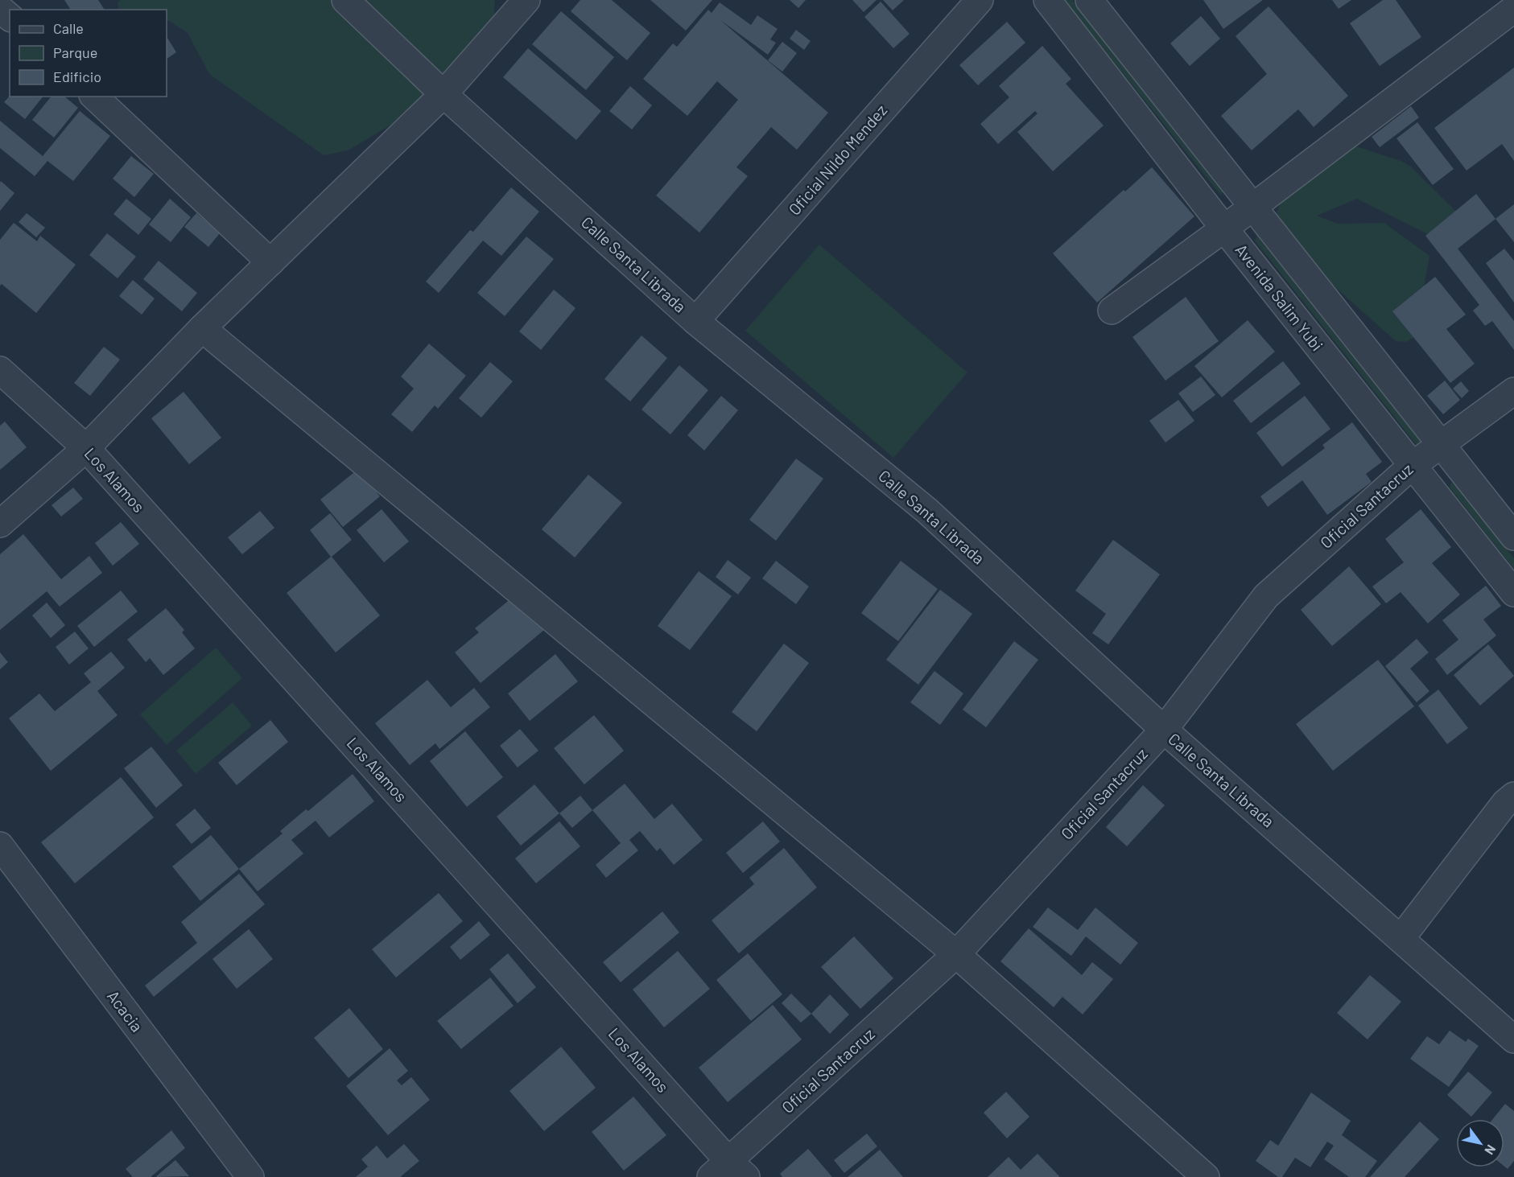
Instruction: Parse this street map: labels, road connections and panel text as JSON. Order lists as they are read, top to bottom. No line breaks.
{"streets":{"street":["Oficial Nildo Mendez","Calle Santa Librada","Avenida Salim Yubi","Los Alamos","Oficial Santacruz","Acacia"]},"crossings":[["Oficial Nildo Mendez","Calle Santa Librada"],["Calle Santa Librada","Oficial Santacruz"],["Avenida Salim Yubi","Oficial Santacruz"],["Los Alamos","Oficial Santacruz"]],"legend":["Calle","Parque","Edificio"],"north":"bottom right"}
